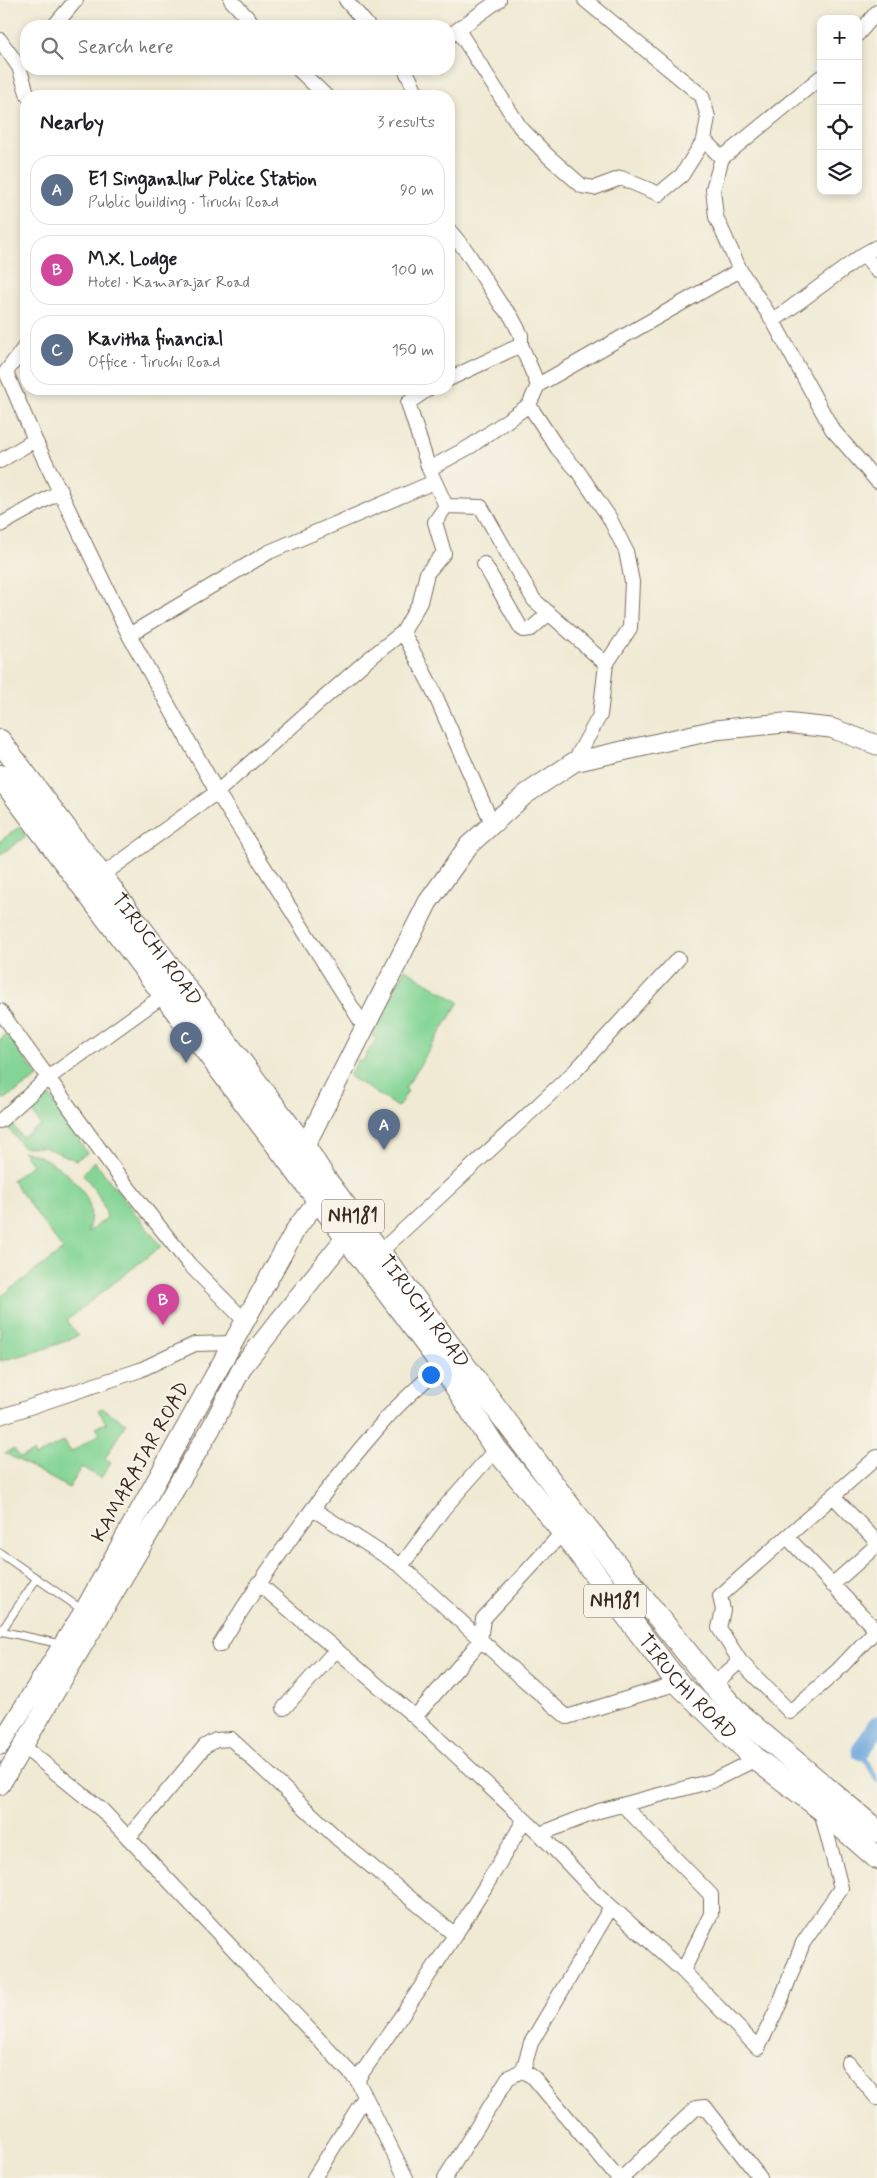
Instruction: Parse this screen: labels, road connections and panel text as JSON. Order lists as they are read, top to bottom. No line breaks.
{"streets":{"highway":["TIRUCHI ROAD","NH181"],"main road":["KAMARAJAR ROAD"]},"crossings":[["TIRUCHI ROAD","NH181"],["NH181","KAMARAJAR ROAD"]],"page":{"map_buttons":["+","−"],"search":"Search here","heading":["Nearby","3 results"],"list":[{"mark":"A","name":"E1 Singanallur Police Station","note":"Public building · Tiruchi Road","value":"90 m"},{"mark":"B","name":"M.X. Lodge","note":"Hotel · Kamarajar Road","value":"100 m"},{"mark":"C","name":"Kavitha financial","note":"Office · Tiruchi Road","value":"150 m"}],"pins":["C","A","B"]}}
